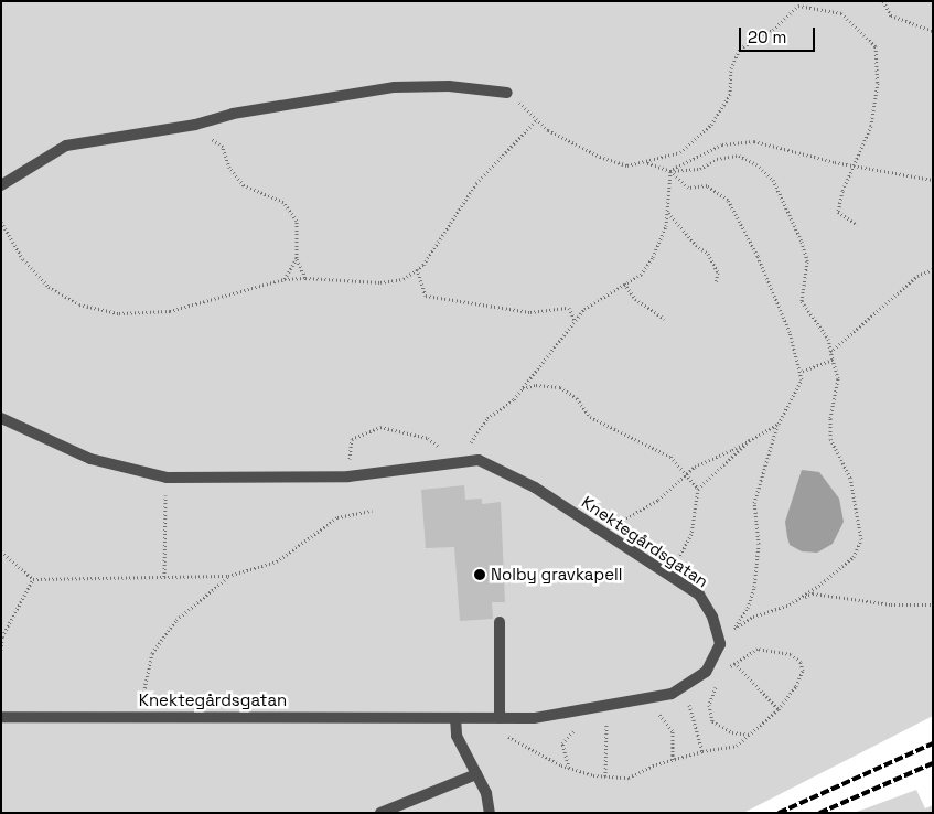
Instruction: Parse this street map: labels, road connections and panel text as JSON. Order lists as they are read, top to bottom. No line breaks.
{"streets":{"street":["Knektegårdsgatan"]},"places":["Nolby gravkapell"],"scale_bar":"20 m"}
